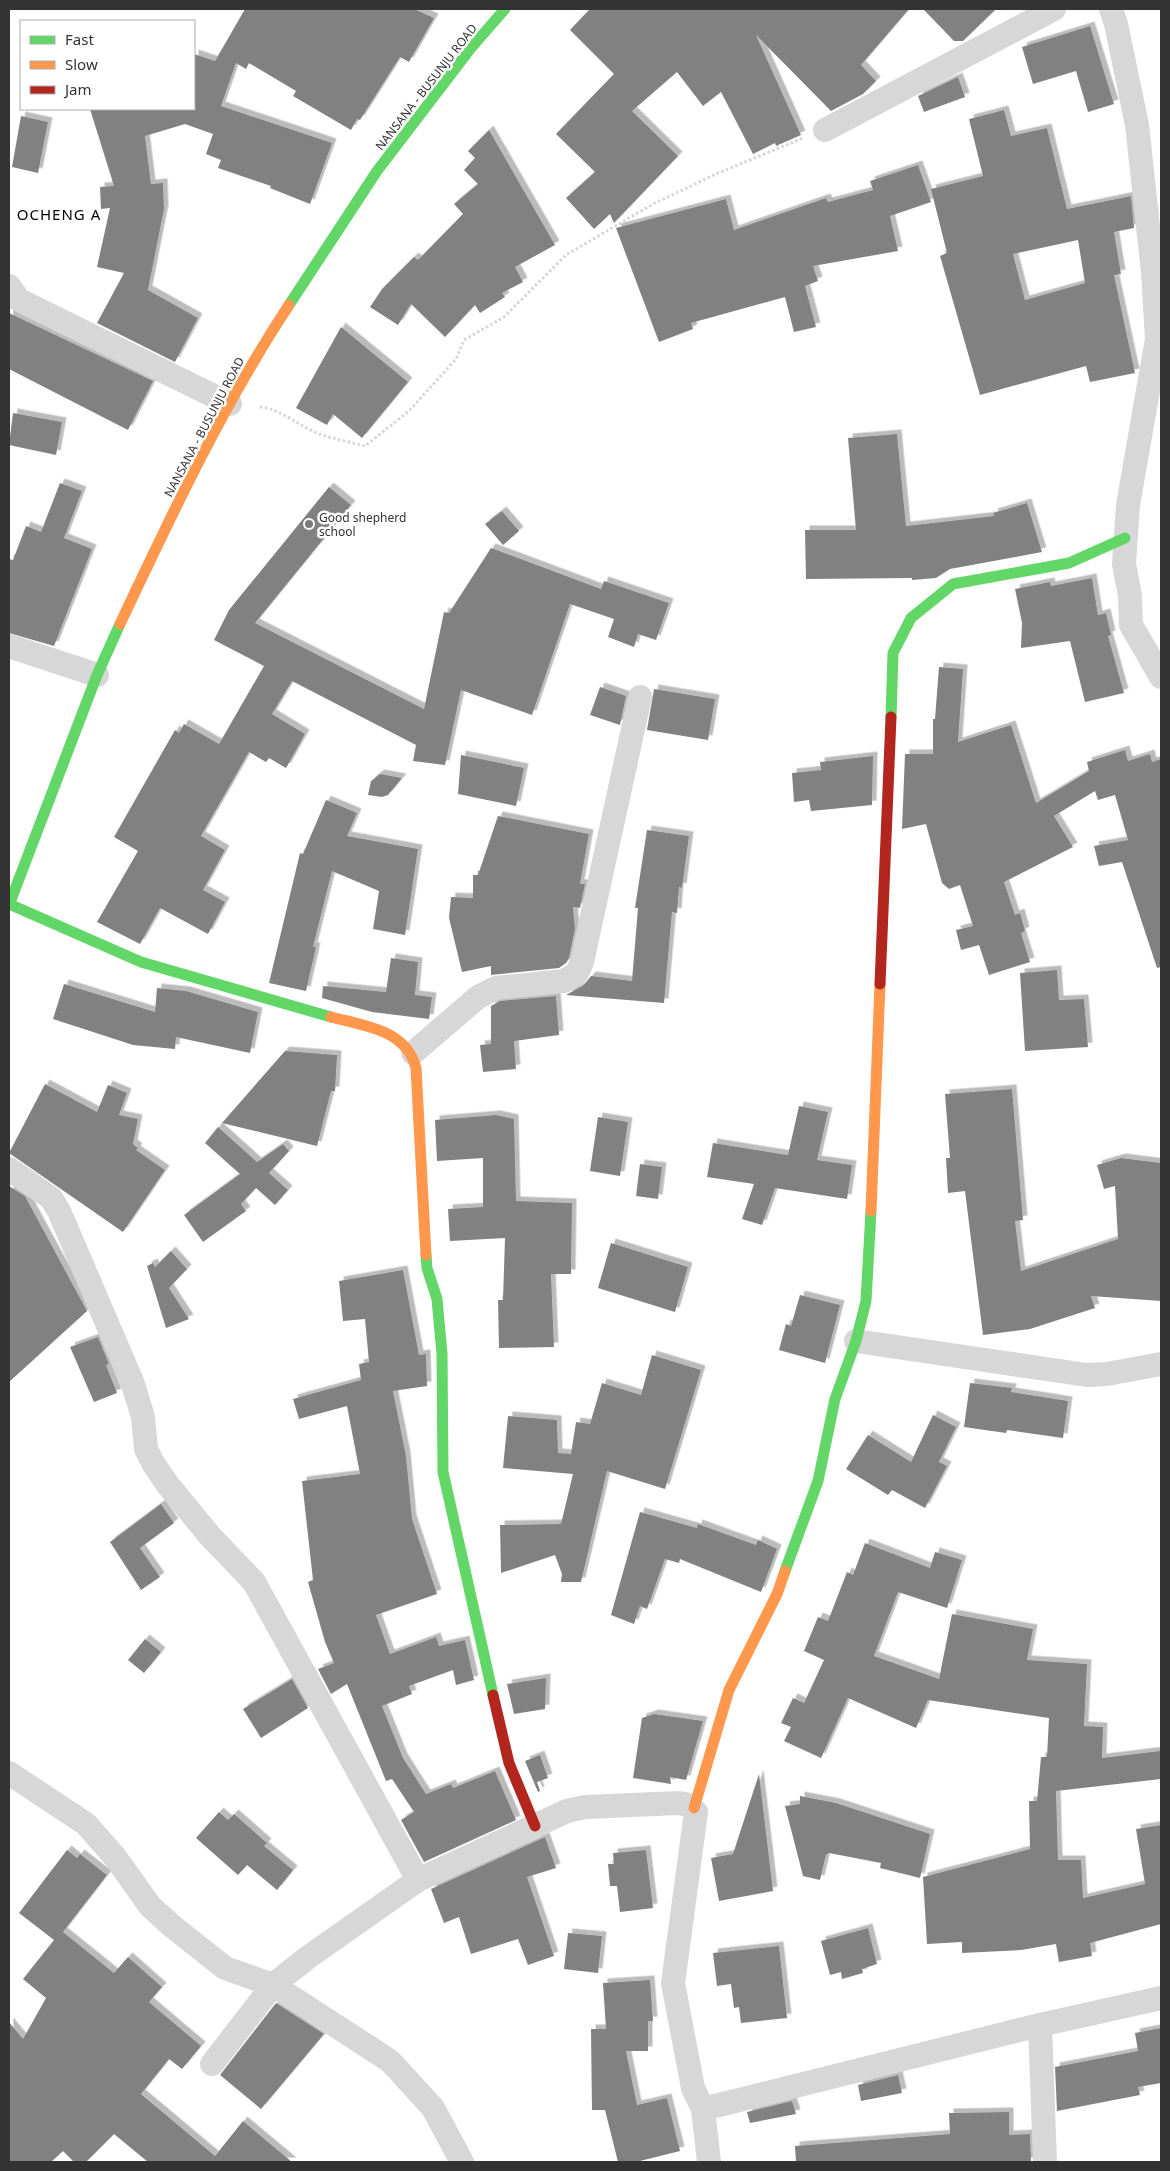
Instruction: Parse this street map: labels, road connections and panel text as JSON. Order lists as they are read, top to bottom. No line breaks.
{"streets":{"street":["NANSANA - BUSUNJU ROAD"]},"districts":["OCHENG A"],"places":["Good shepherd school"],"legend":["Fast","Slow","Jam"]}
